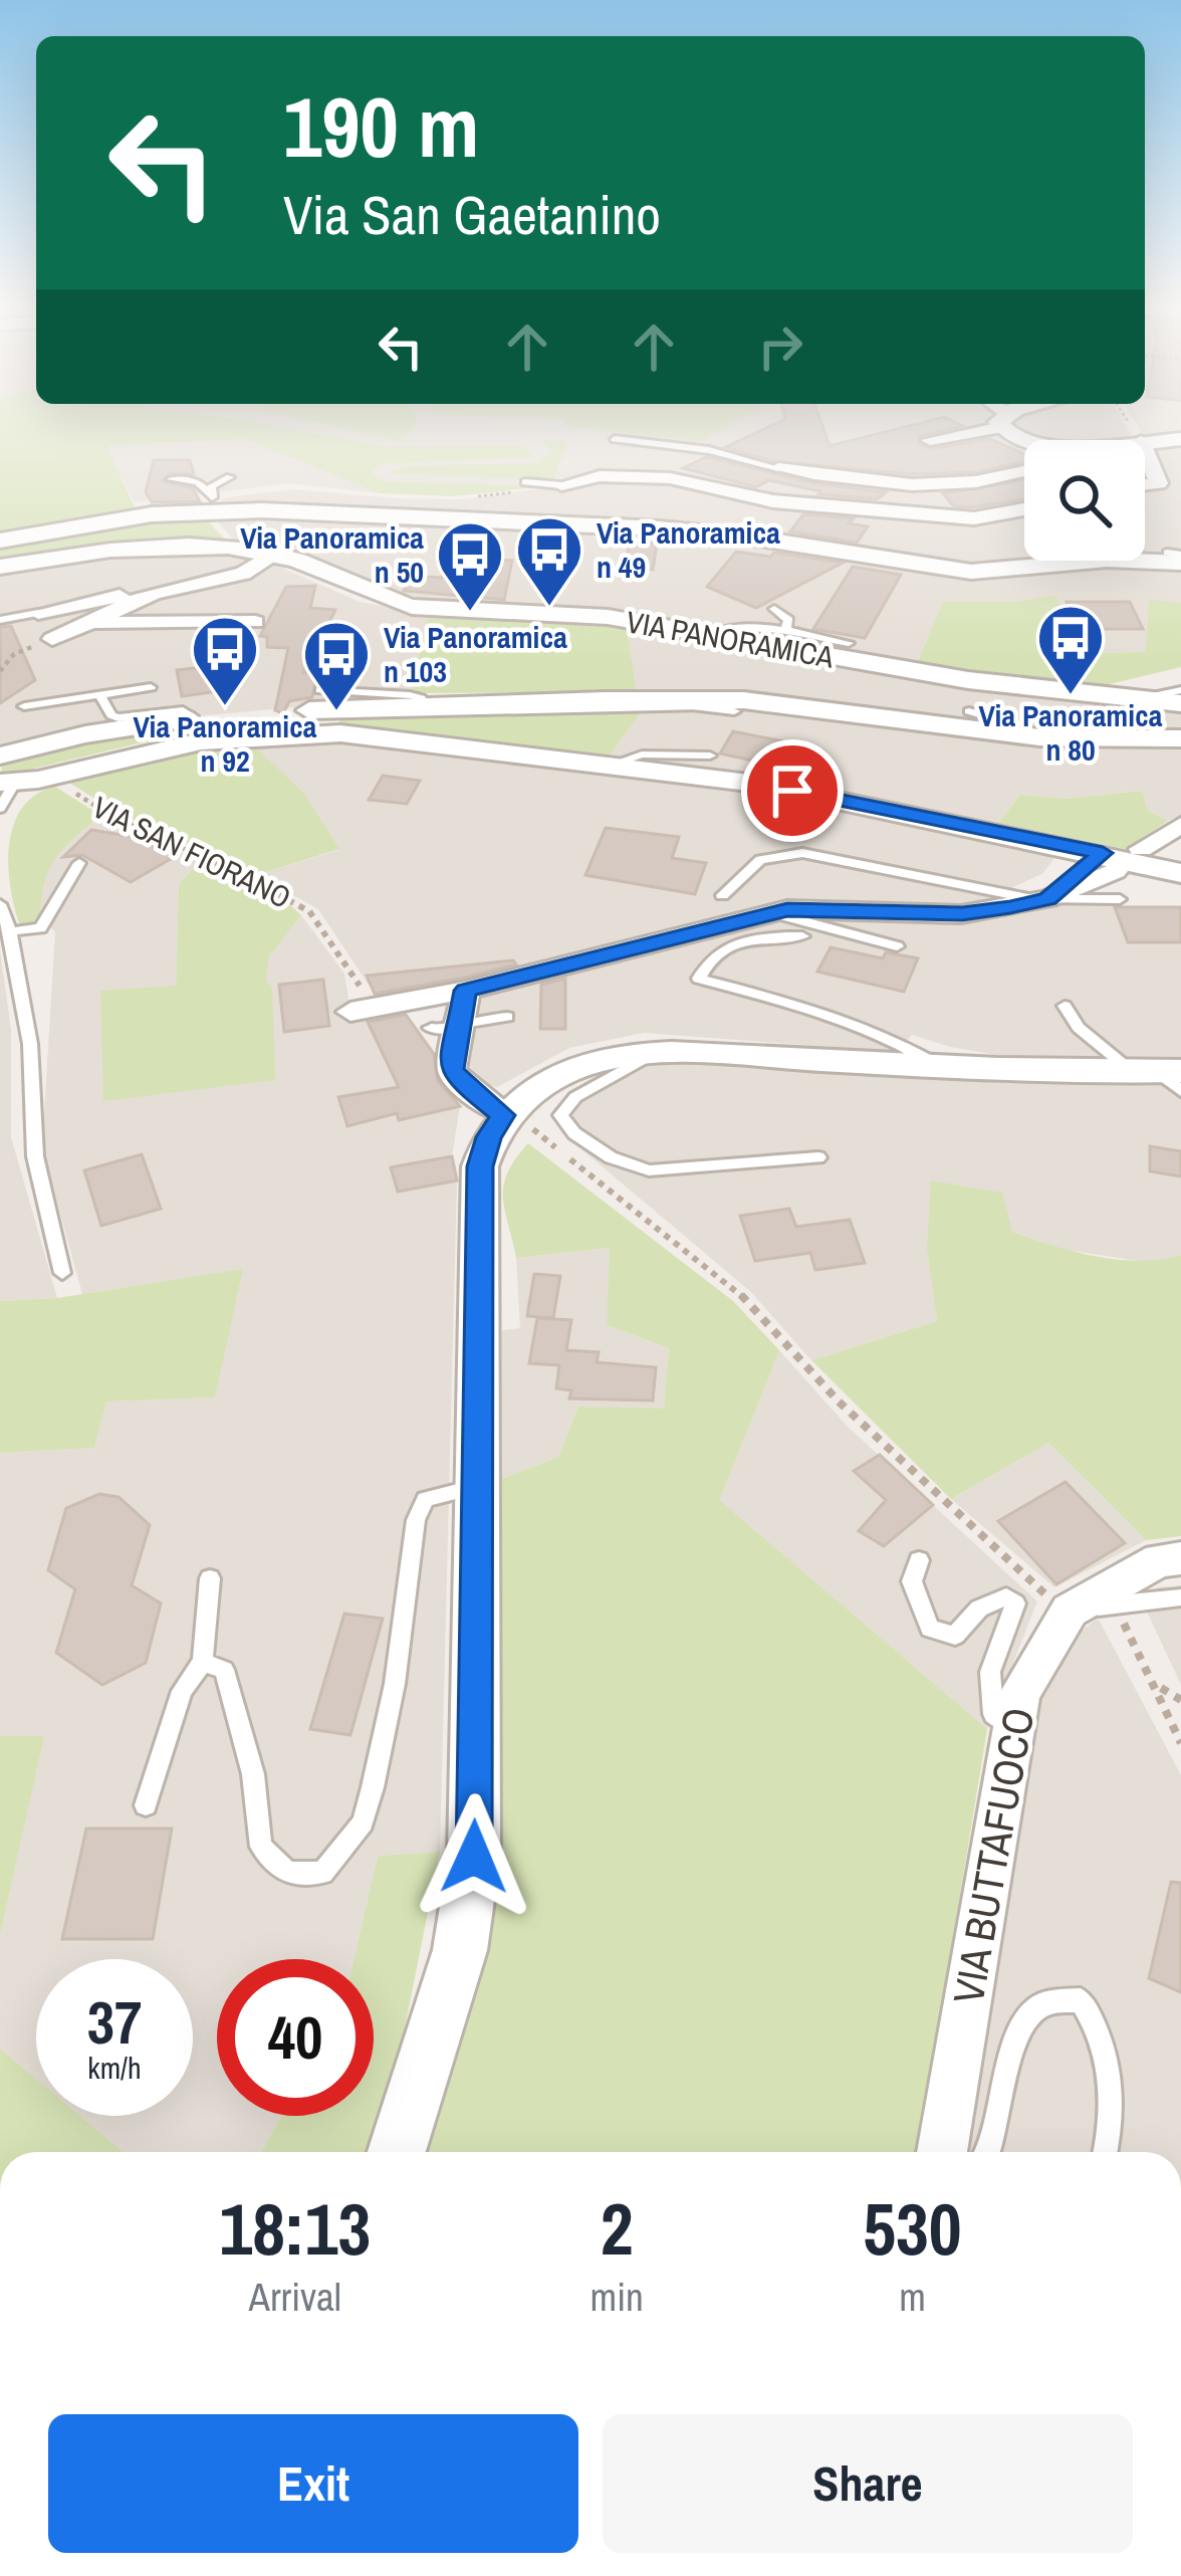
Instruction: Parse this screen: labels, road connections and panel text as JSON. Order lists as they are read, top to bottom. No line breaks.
{"streets":{"street":["VIA PANORAMICA","VIA BUTTAFUOCO"],"path":["VIA SAN FIORANO"]},"places":{"bus stop":["Via Panoramica n 49","Via Panoramica n 50","Via Panoramica n 80","Via Panoramica n 92","Via Panoramica n 103"]},"page":{"turn":["190 m","Via San Gaetanino"],"speed":"37 km/h","limit":"40","eta":["18:13","Arrival","2","min","530","m"],"buttons":["Exit","Share"]}}
